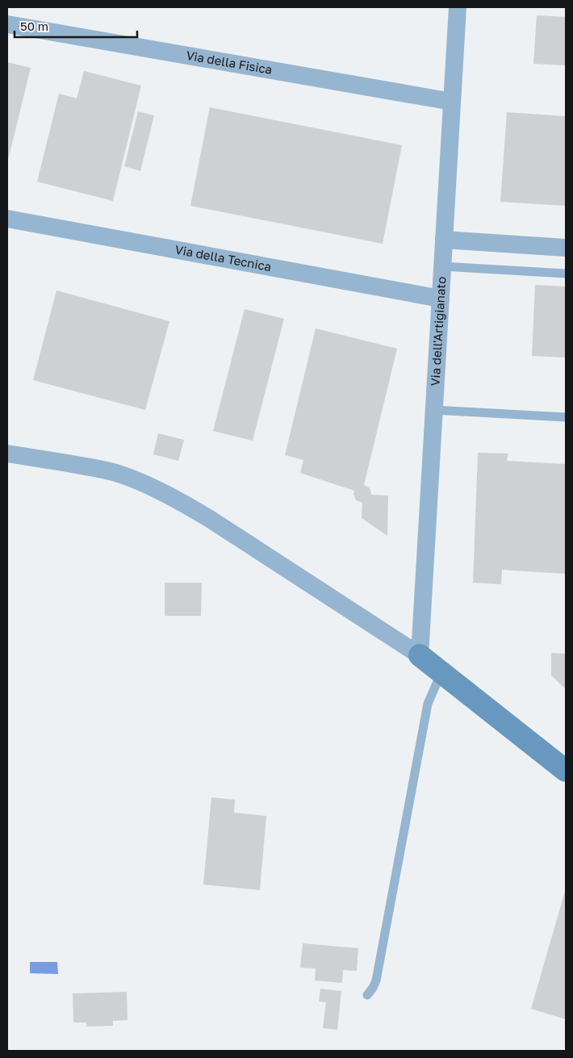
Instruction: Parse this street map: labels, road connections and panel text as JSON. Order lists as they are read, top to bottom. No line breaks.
{"streets":{"street":["Via della Fisica","Via della Tecnica","Via dell'Artigianato"]},"crossings":[["Via della Fisica","Via dell'Artigianato"],["Via della Tecnica","Via dell'Artigianato"]],"scale_bar":"50 m"}
